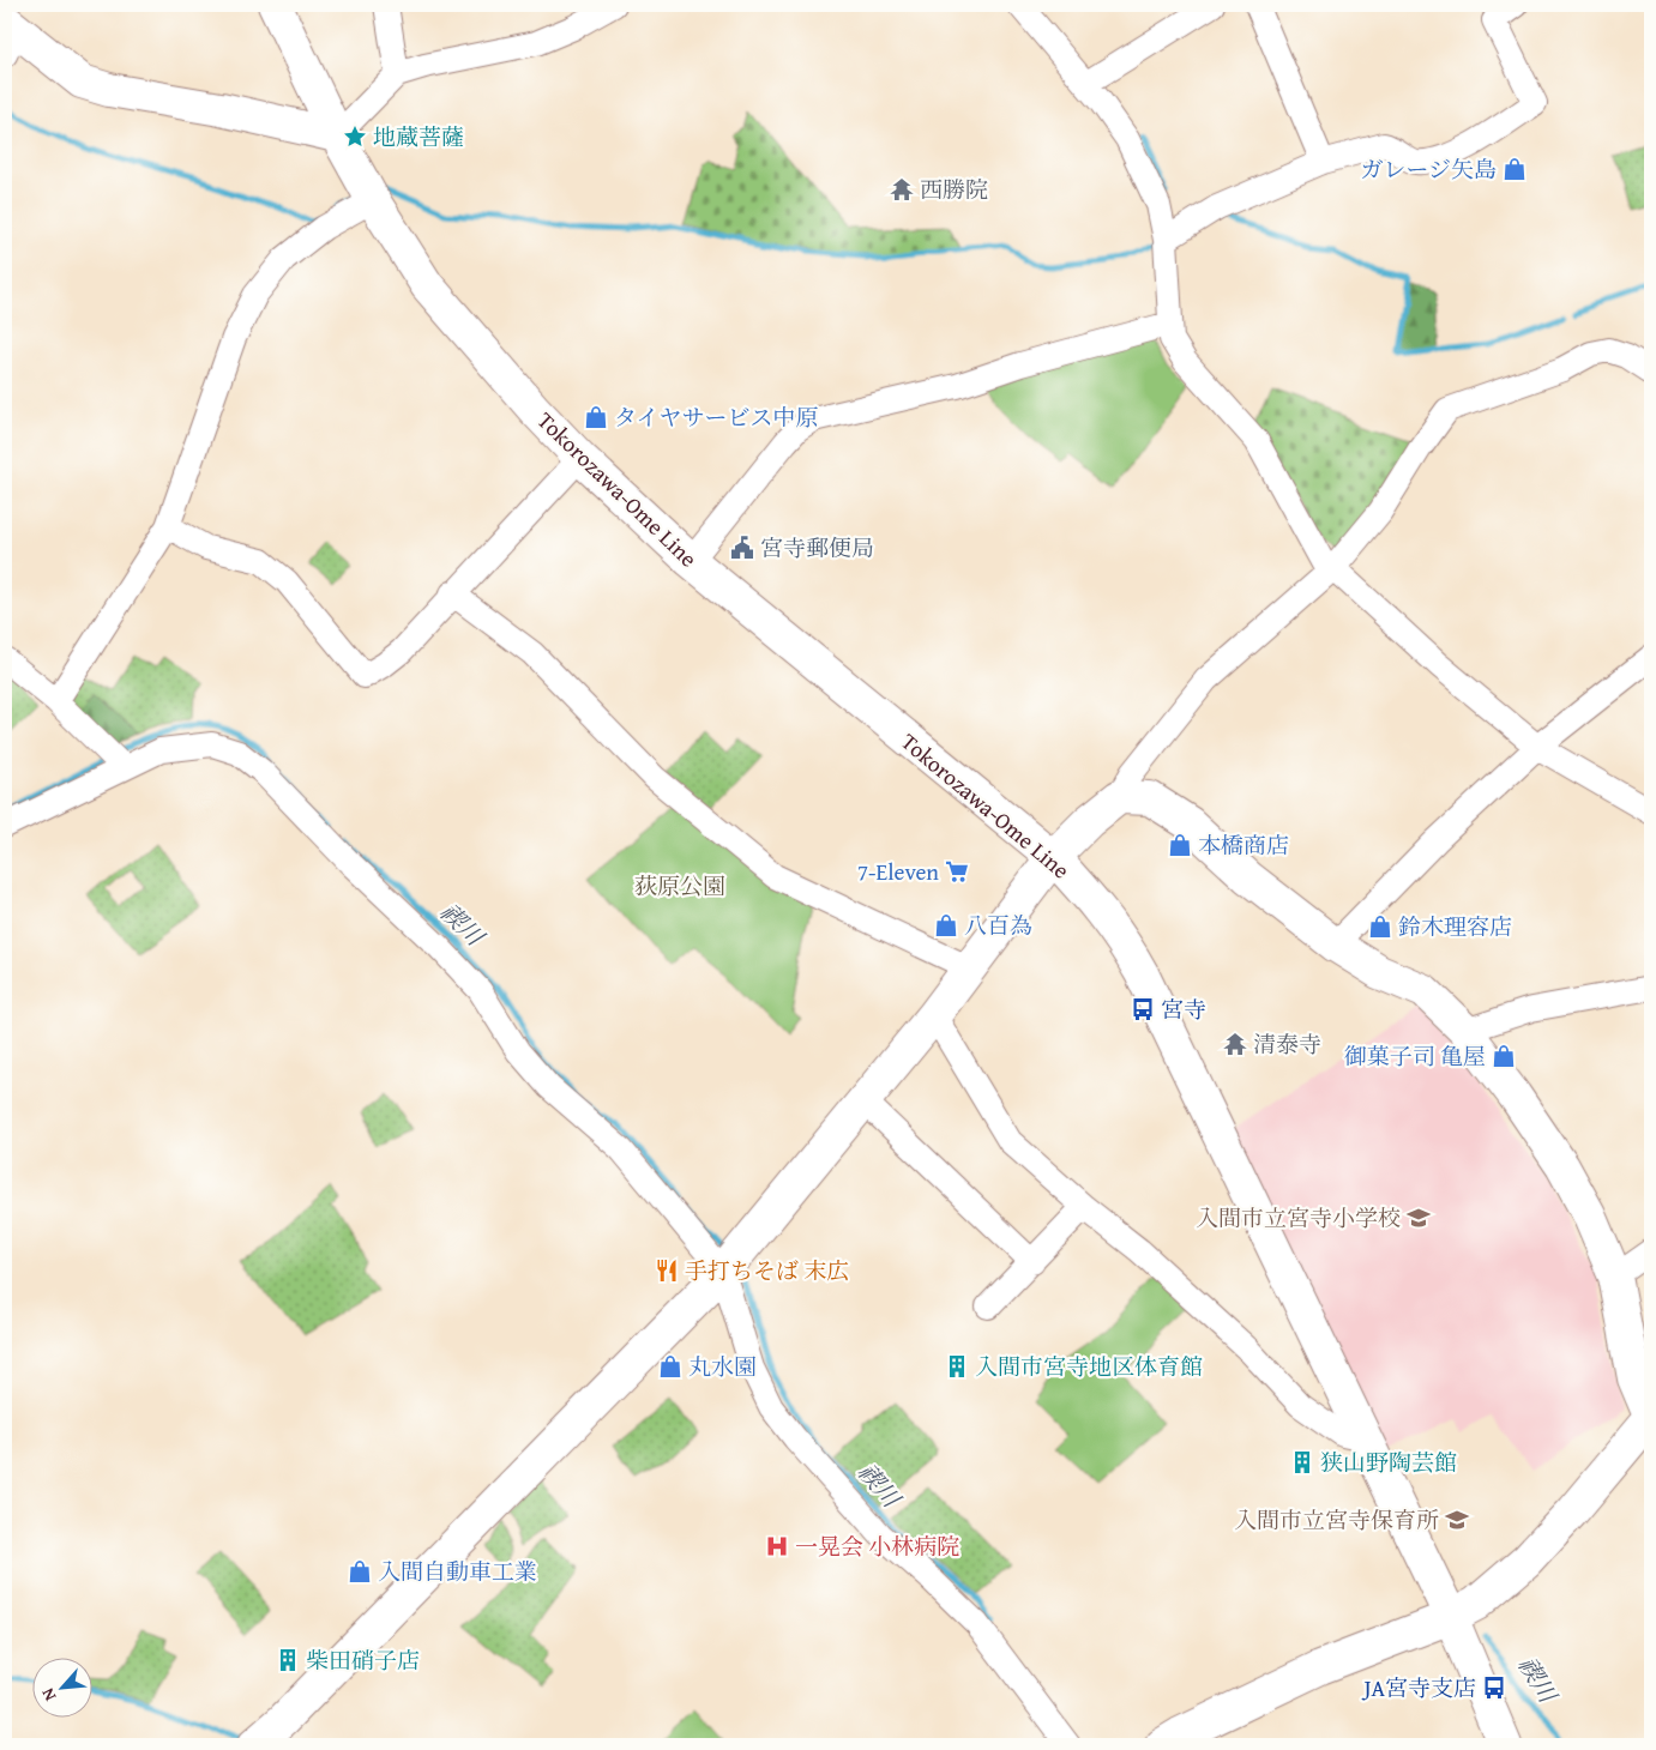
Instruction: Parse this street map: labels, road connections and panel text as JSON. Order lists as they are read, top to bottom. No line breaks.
{"streets":{"street":["Tokorozawa-Ome Line"]},"water":["禊川"],"parks":["荻原公園"],"places":{"place":["地蔵菩薩"],"shop":["ガレージ矢島","タイヤサービス中原","本橋商店","八百為","鈴木理容店","御菓子司 亀屋","丸水園","入間自動車工業"],"temple":["西勝院","清泰寺"],"public building":["宮寺郵便局"],"supermarket":["7-Eleven"],"bus stop":["宮寺","JA宮寺支店"],"school or university":["入間市立宮寺小学校","入間市立宮寺保育所"],"restaurant":["手打ちそば 末広"],"building":["入間市宮寺地区体育館","狭山野陶芸館","柴田硝子店"],"hospital":["一晃会 小林病院"]},"north":"bottom left"}
